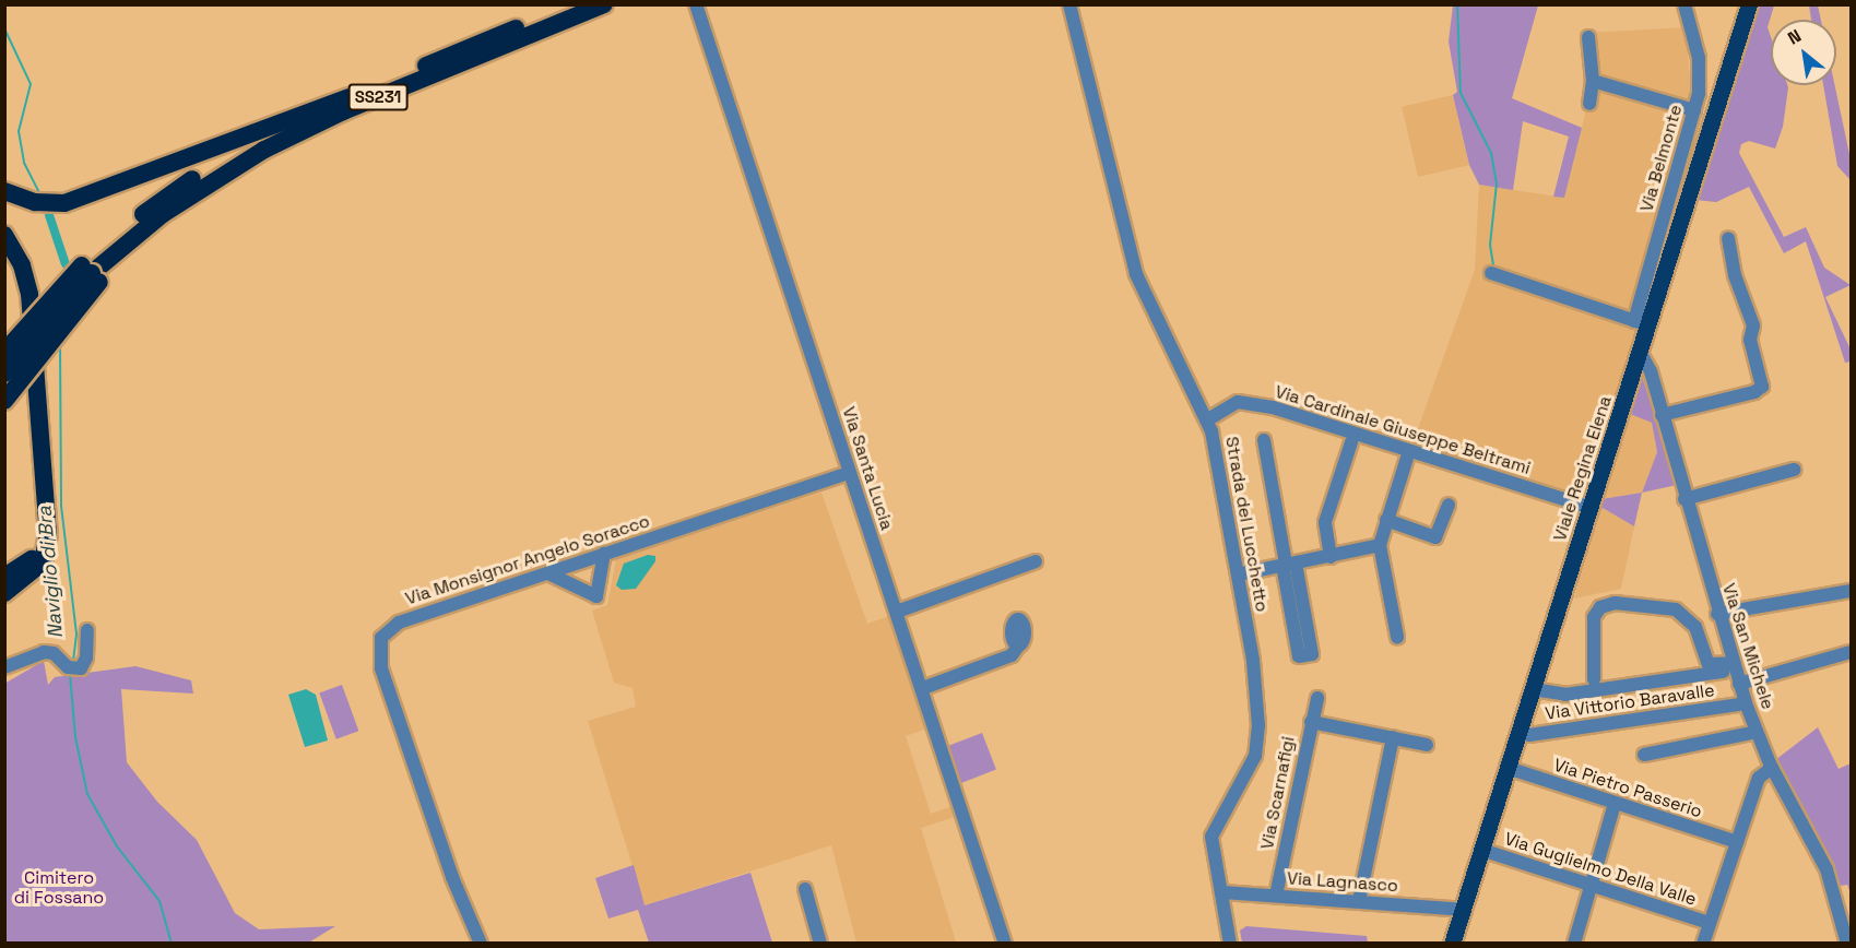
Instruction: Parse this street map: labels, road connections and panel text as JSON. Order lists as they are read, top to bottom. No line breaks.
{"streets":{"highway":["SS231"],"main road":["Viale Regina Elena"],"street":["Via Belmonte","Via Cardinale Giuseppe Beltrami","Via Santa Lucia","Strada del Lucchetto","Via Monsignor Angelo Soracco","Via San Michele","Via Vittorio Baravalle","Via Pietro Passerio","Via Scarnafigi","Via Guglielmo Della Valle","Via Lagnasco"]},"crossings":[["Via Belmonte","Viale Regina Elena"],["Via Cardinale Giuseppe Beltrami","Viale Regina Elena"],["Via Cardinale Giuseppe Beltrami","Strada del Lucchetto"],["Via Santa Lucia","Via Monsignor Angelo Soracco"],["Viale Regina Elena","Via San Michele"],["Viale Regina Elena","Via Vittorio Baravalle"],["Viale Regina Elena","Via Pietro Passerio"],["Viale Regina Elena","Via Guglielmo Della Valle"],["Viale Regina Elena","Via Lagnasco"],["Strada del Lucchetto","Via Lagnasco"],["Via San Michele","Via Vittorio Baravalle"],["Via Scarnafigi","Via Lagnasco"]],"water":["Naviglio di Bra"],"parks":["Cimitero di Fossano"],"north":"top left"}
